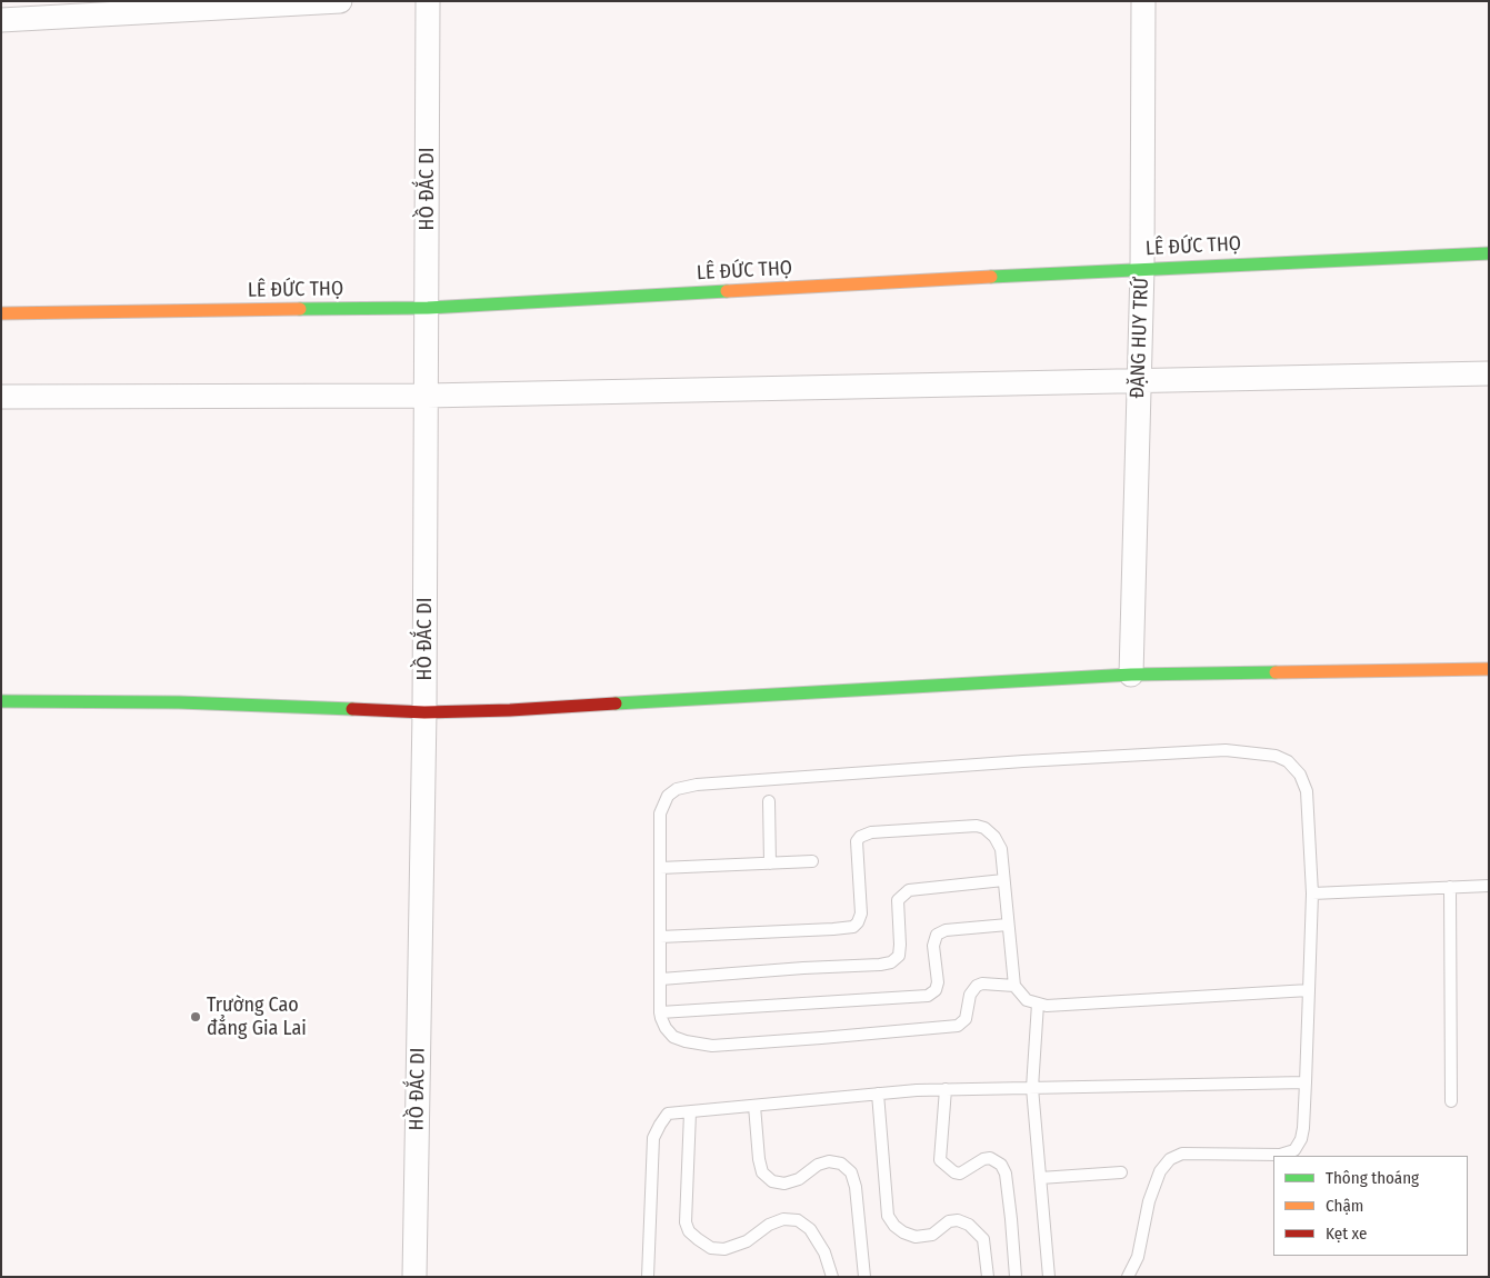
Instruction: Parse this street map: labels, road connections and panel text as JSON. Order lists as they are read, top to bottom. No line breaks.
{"streets":{"street":["HỒ ĐẮC DI","LÊ ĐỨC THỌ","ĐẶNG HUY TRỨ"]},"crossings":[["HỒ ĐẮC DI","LÊ ĐỨC THỌ"],["LÊ ĐỨC THỌ","ĐẶNG HUY TRỨ"]],"places":["Trường Cao đẳng Gia Lai"],"legend":["Thông thoáng","Chậm","Kẹt xe"]}
